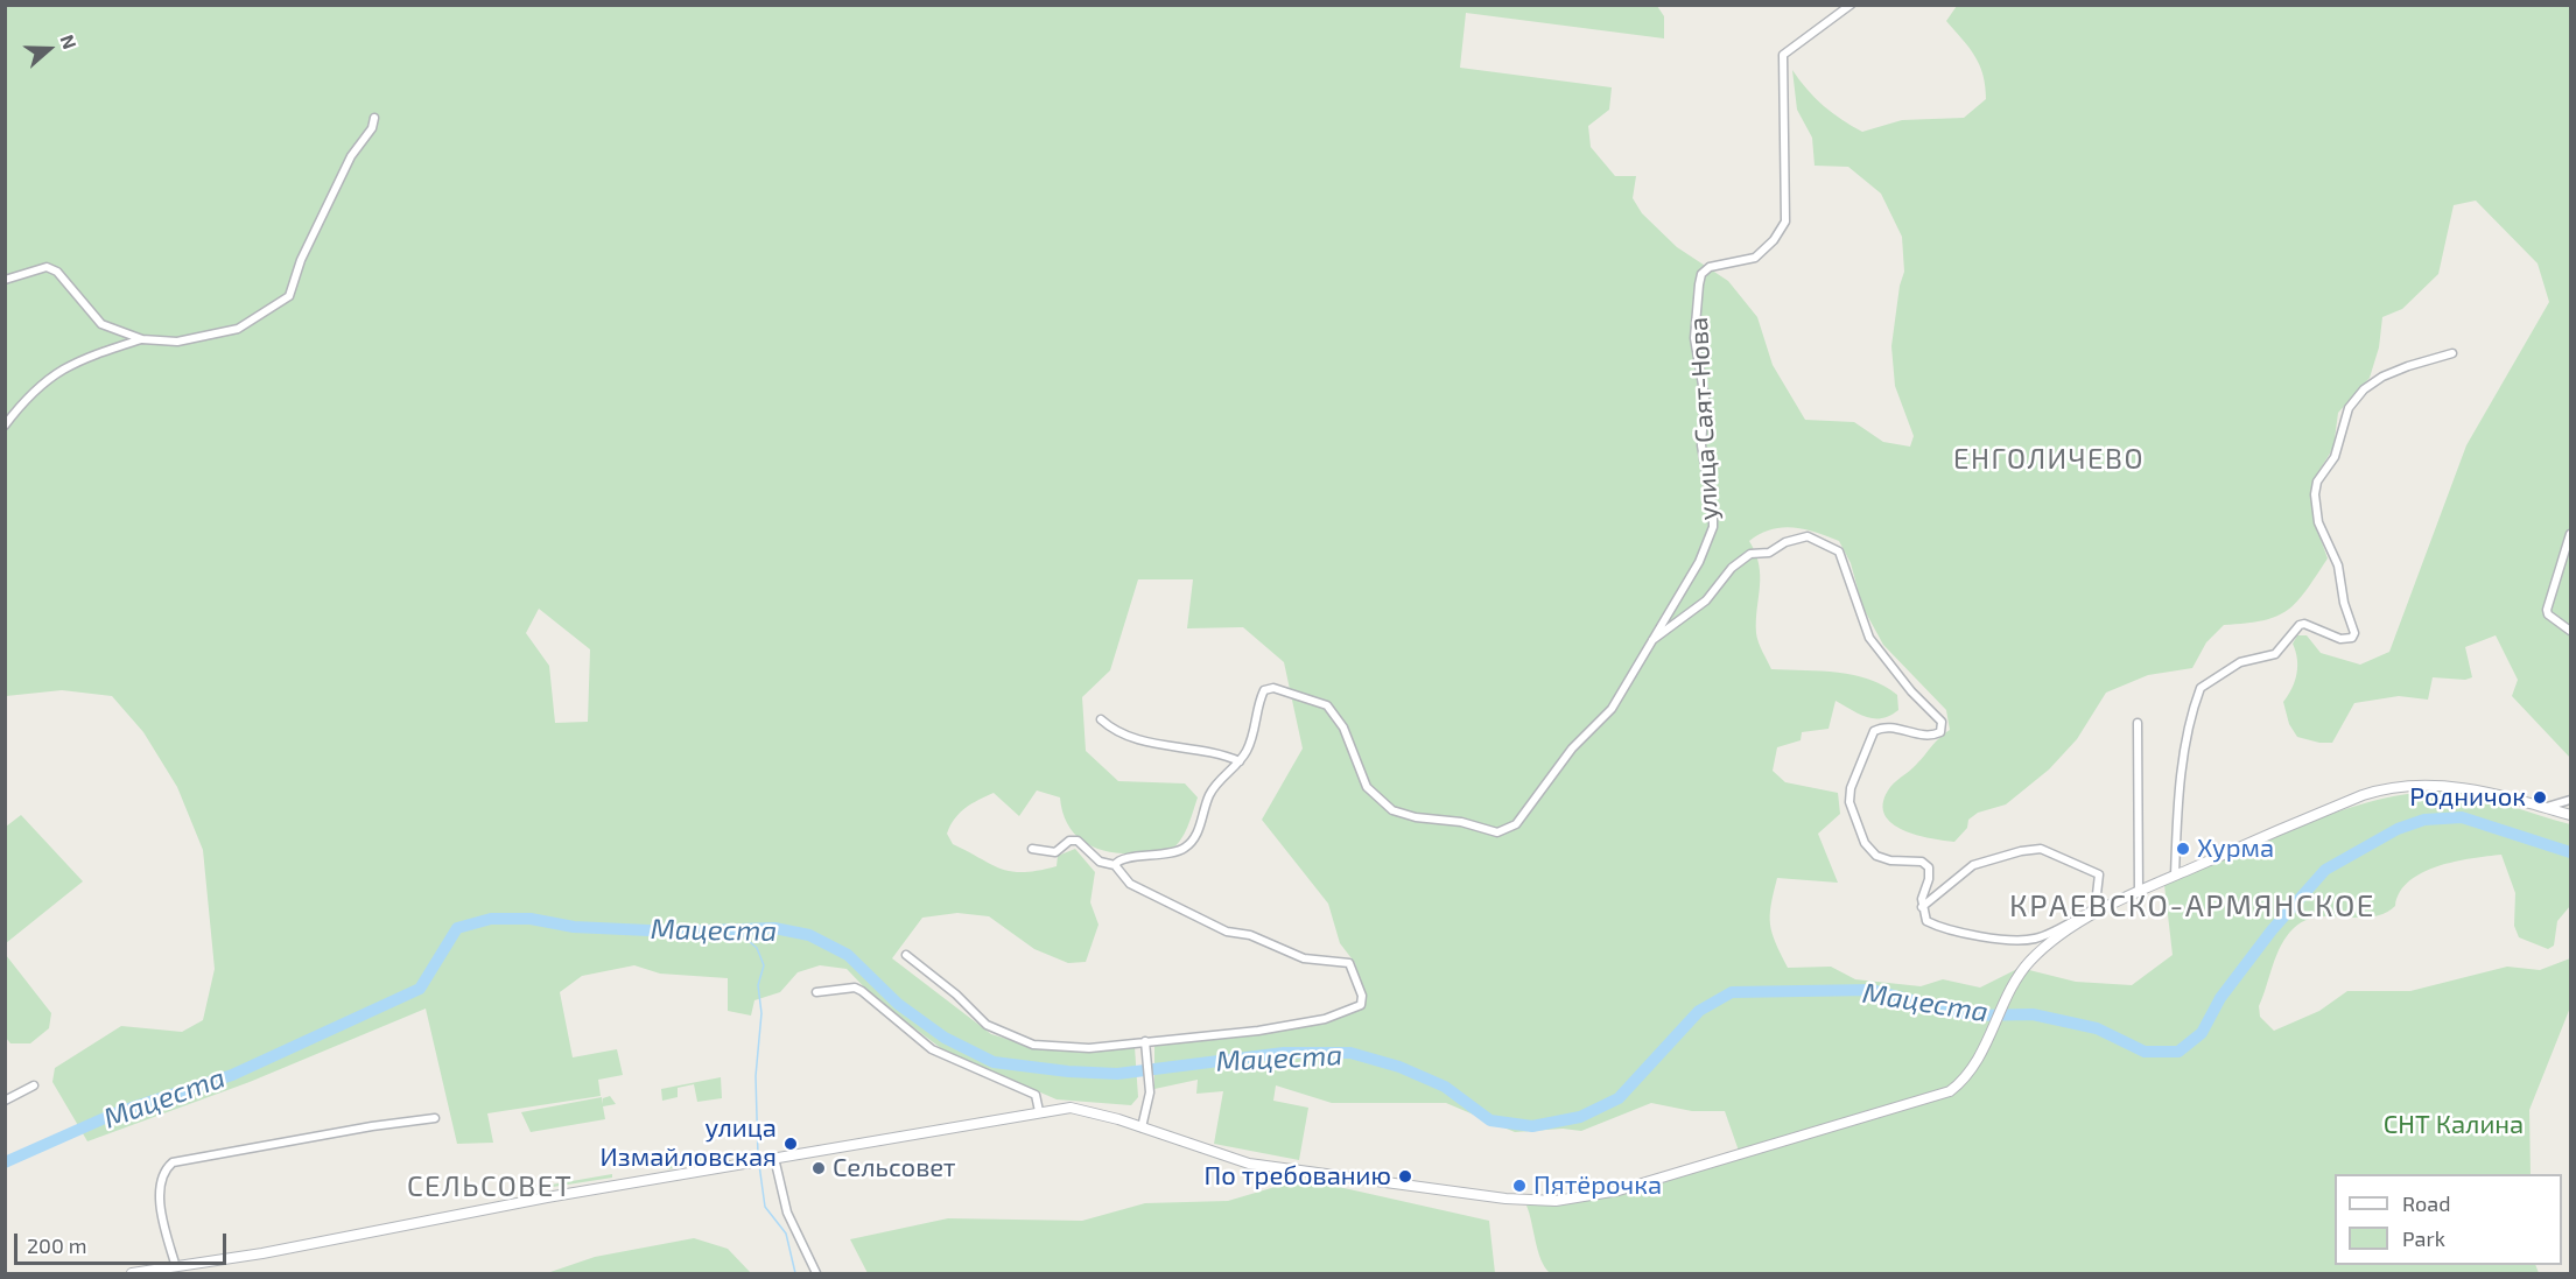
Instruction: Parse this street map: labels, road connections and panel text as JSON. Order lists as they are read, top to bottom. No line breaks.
{"streets":{"street":["улица Саят-Нова"]},"districts":["ЕНГОЛИЧЕВО","КРАЕВСКО-АРМЯНСКОЕ","СЕЛЬСОВЕТ"],"water":["Мацеста"],"parks":["СНТ Калина"],"places":["Родничок","Хурма","улица Измайловская","Сельсовет","По требованию","Пятёрочка"],"legend":["Road","Park"],"scale_bar":"200 m","north":"right"}
